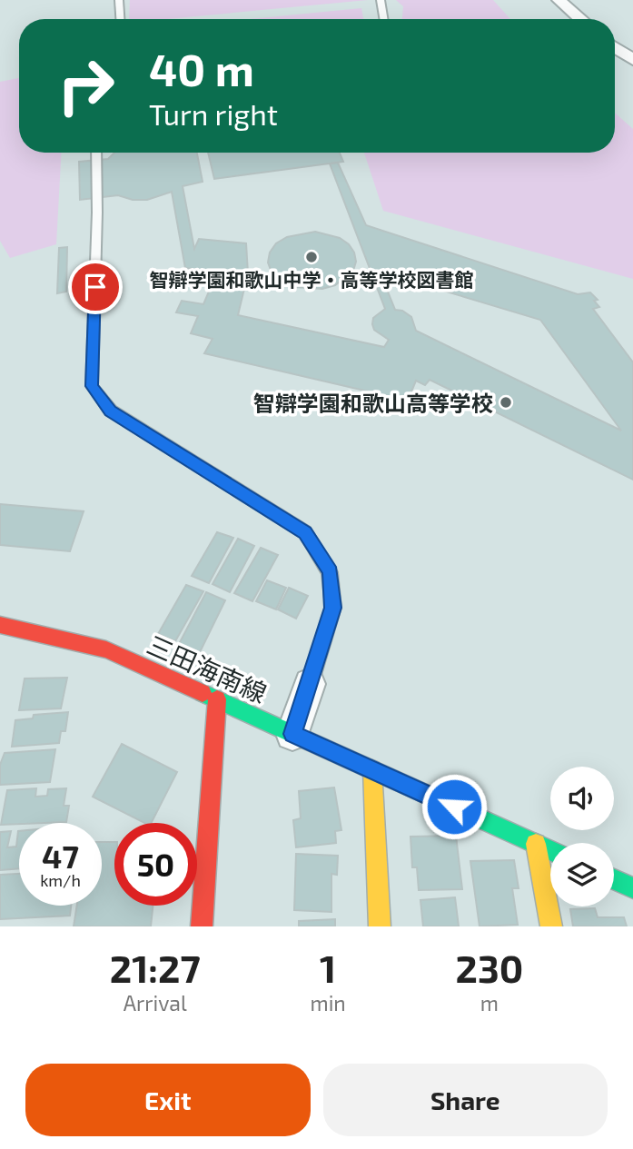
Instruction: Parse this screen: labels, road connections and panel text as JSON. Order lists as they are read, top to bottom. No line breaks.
{"streets":{"main road":["三田海南線"]},"places":["智辯学園和歌山中学・高等学校図書館","智辯学園和歌山高等学校"],"page":{"turn":["40 m","Turn right"],"speed":"47 km/h","limit":"50","eta":["21:27","Arrival","1","min","230","m"],"buttons":["Exit","Share"]}}
